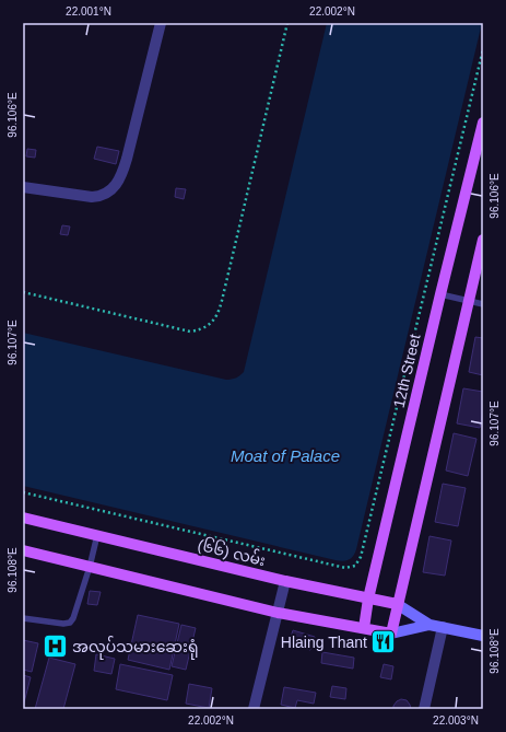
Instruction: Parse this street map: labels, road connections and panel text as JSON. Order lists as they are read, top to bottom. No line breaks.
{"streets":{"main road":["12th Street","(၆၆) လမ်း"]},"crossings":[["12th Street","(၆၆) လမ်း"]],"water":["Moat of Palace"],"places":{"restaurant":["Hlaing Thant"],"hospital":["အလုပ်သမားဆေးရုံ"]},"coordinates":["22.001°N","22.002°N","96.106°E","96.107°E","96.108°E","22.003°N"]}
